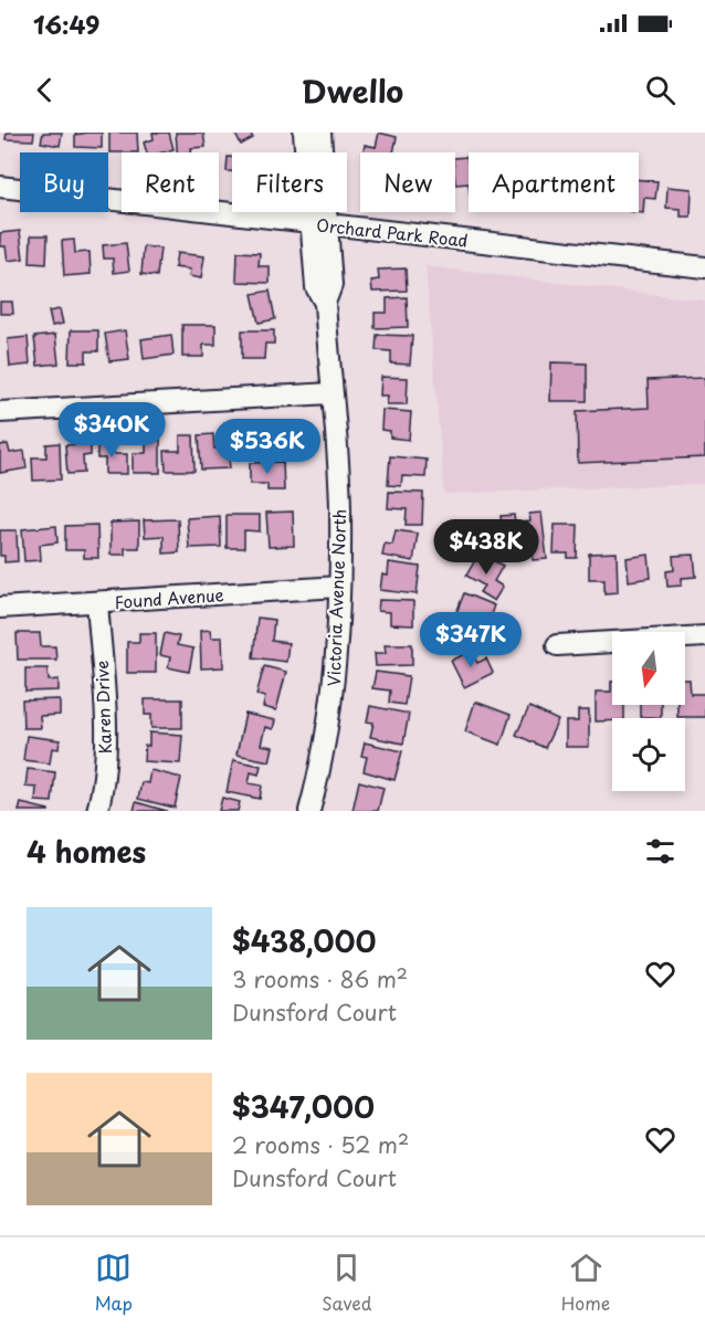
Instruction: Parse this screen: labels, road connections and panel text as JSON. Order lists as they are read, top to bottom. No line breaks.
{"streets":{"street":["Orchard Park Road","Found Avenue","Victoria Avenue North","Karen Drive"]},"crossings":[["Orchard Park Road","Victoria Avenue North"],["Found Avenue","Victoria Avenue North"],["Found Avenue","Karen Drive"]],"north":"bottom","page":{"status":"16:49","header":"Dwello","chip":["Buy","Rent","Filters","New","Apartment"],"price":["$340K","$536K","$438K","$347K"],"heading":"4 homes","list":[{"name":"$438,000","note":"3 rooms · 86 m² · Dunsford Court"},{"name":"$347,000","note":"2 rooms · 52 m² · Dunsford Court"}],"tabs":["Map","Saved","Home"]}}
